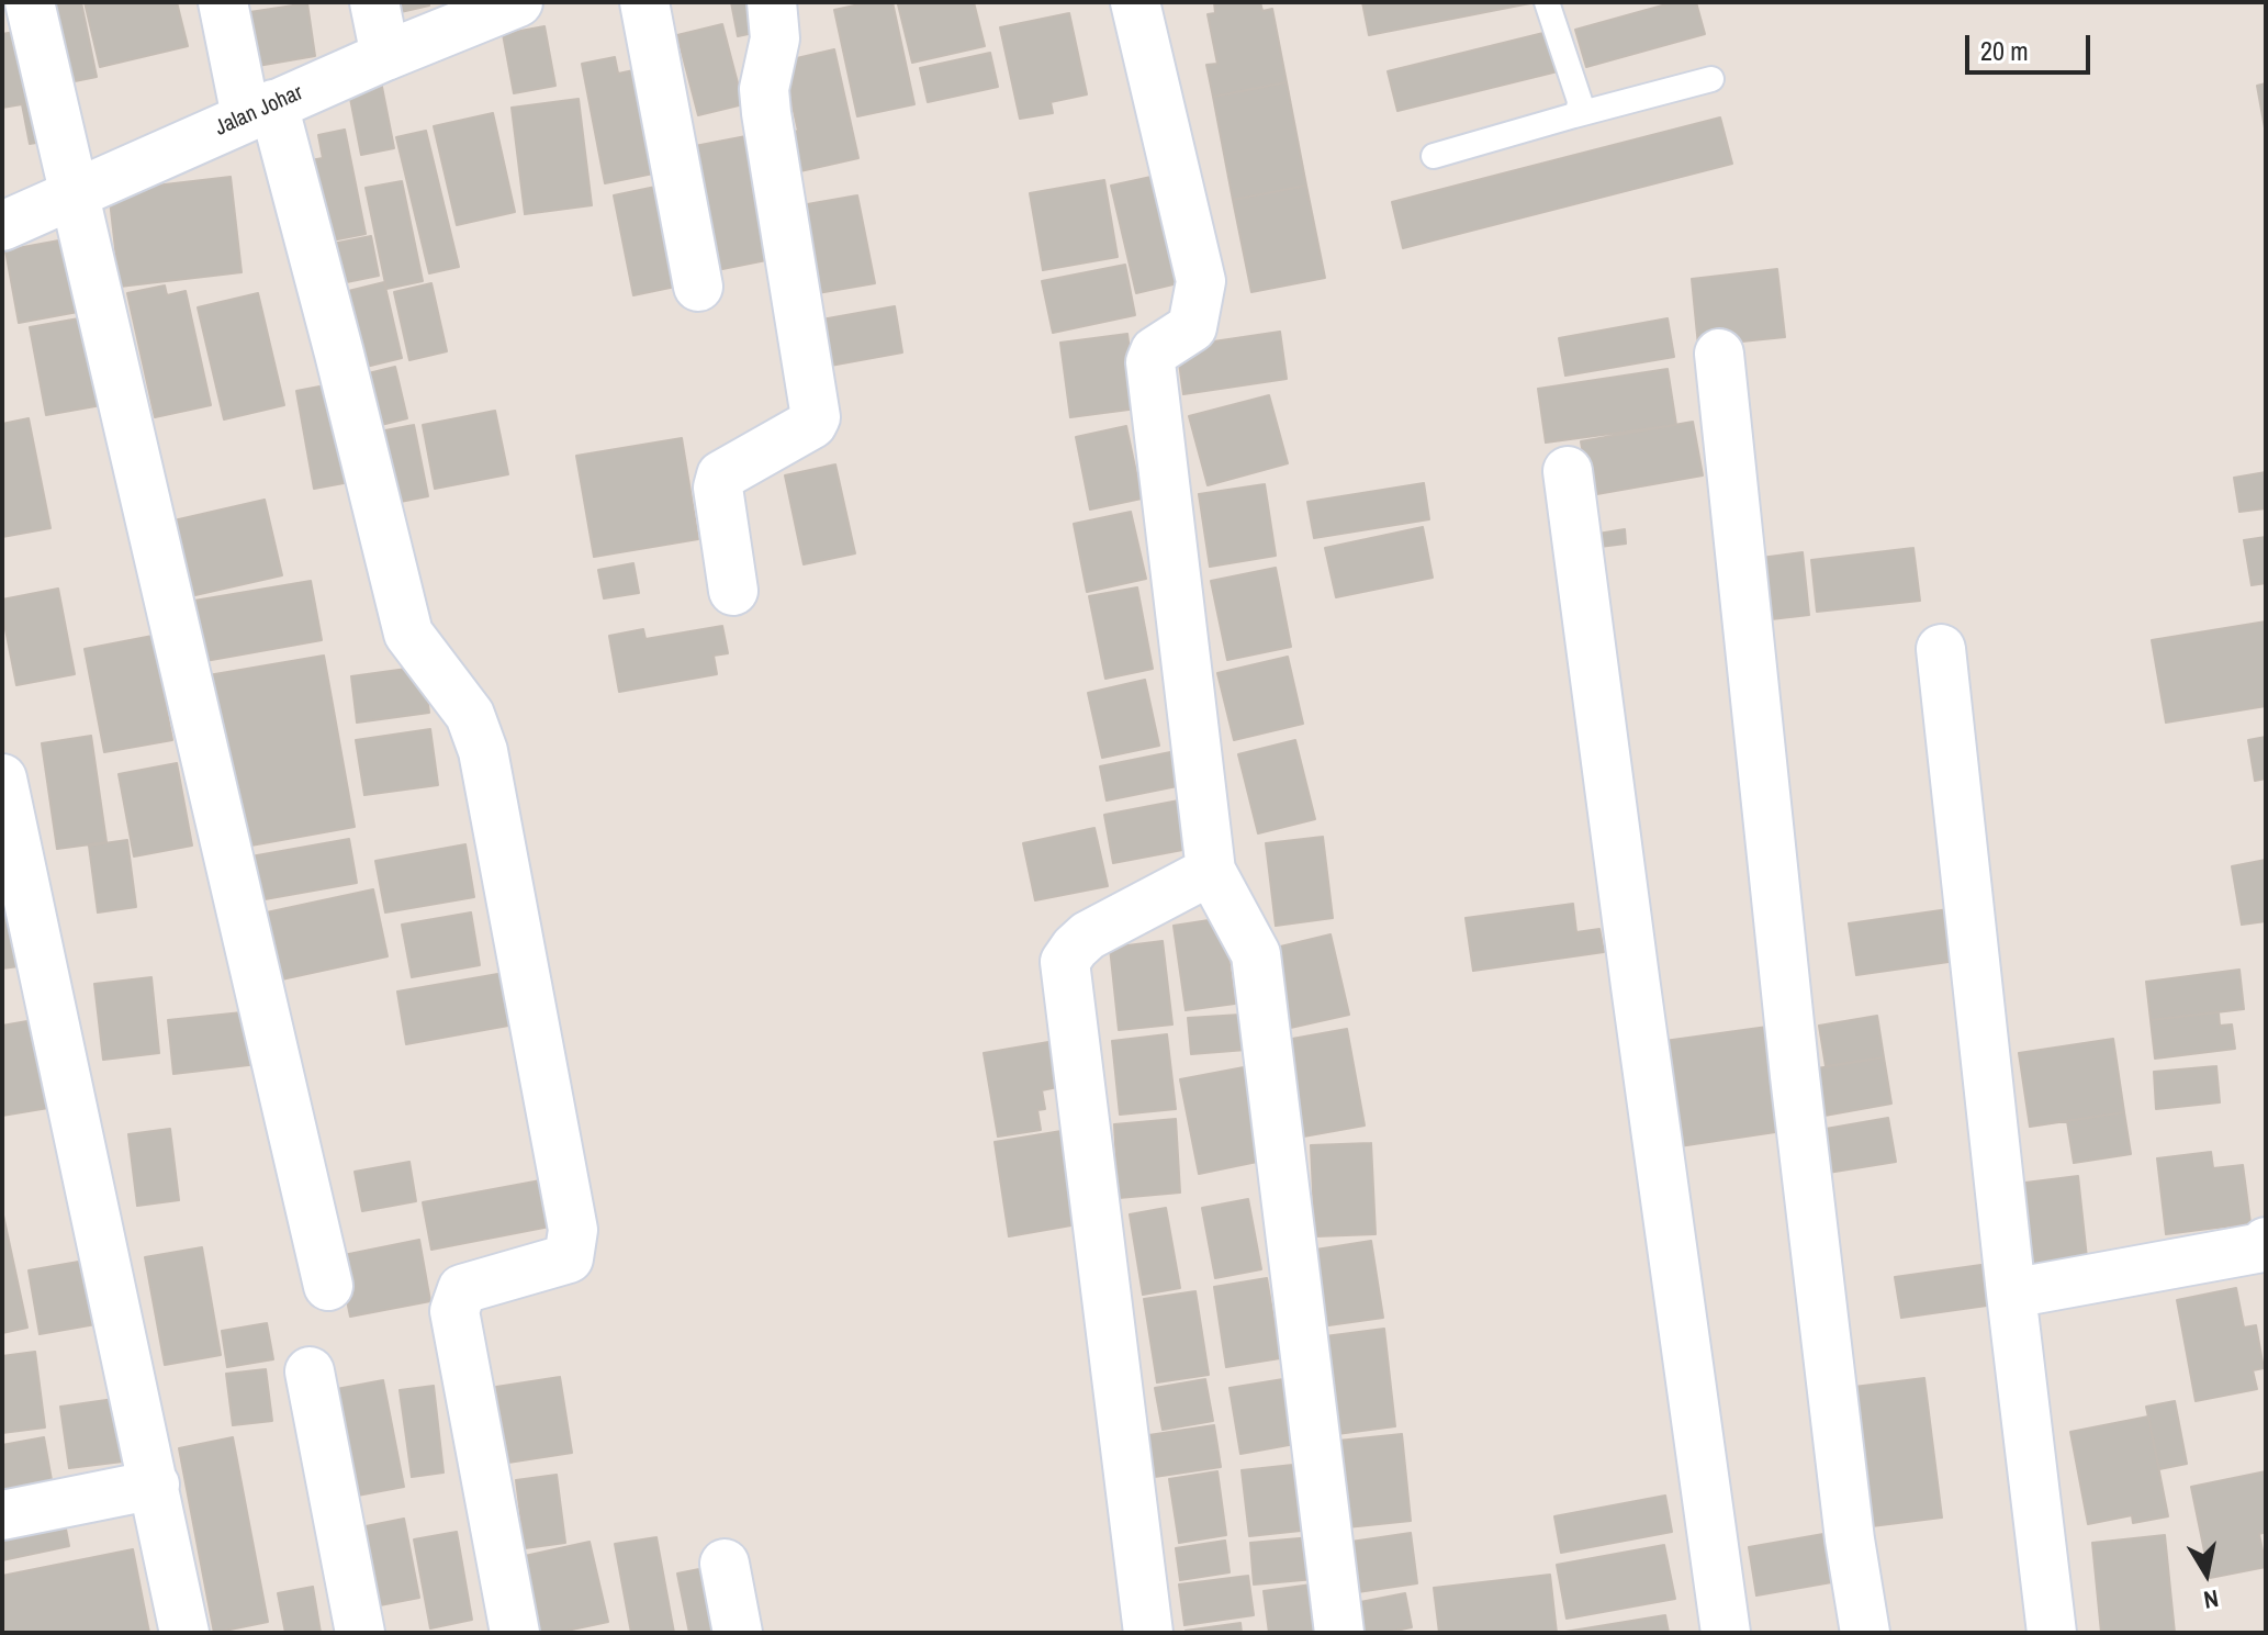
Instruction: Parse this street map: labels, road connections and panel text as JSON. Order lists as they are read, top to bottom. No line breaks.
{"streets":{"street":["Jalan Johar"]},"scale_bar":"20 m","north":"bottom"}
